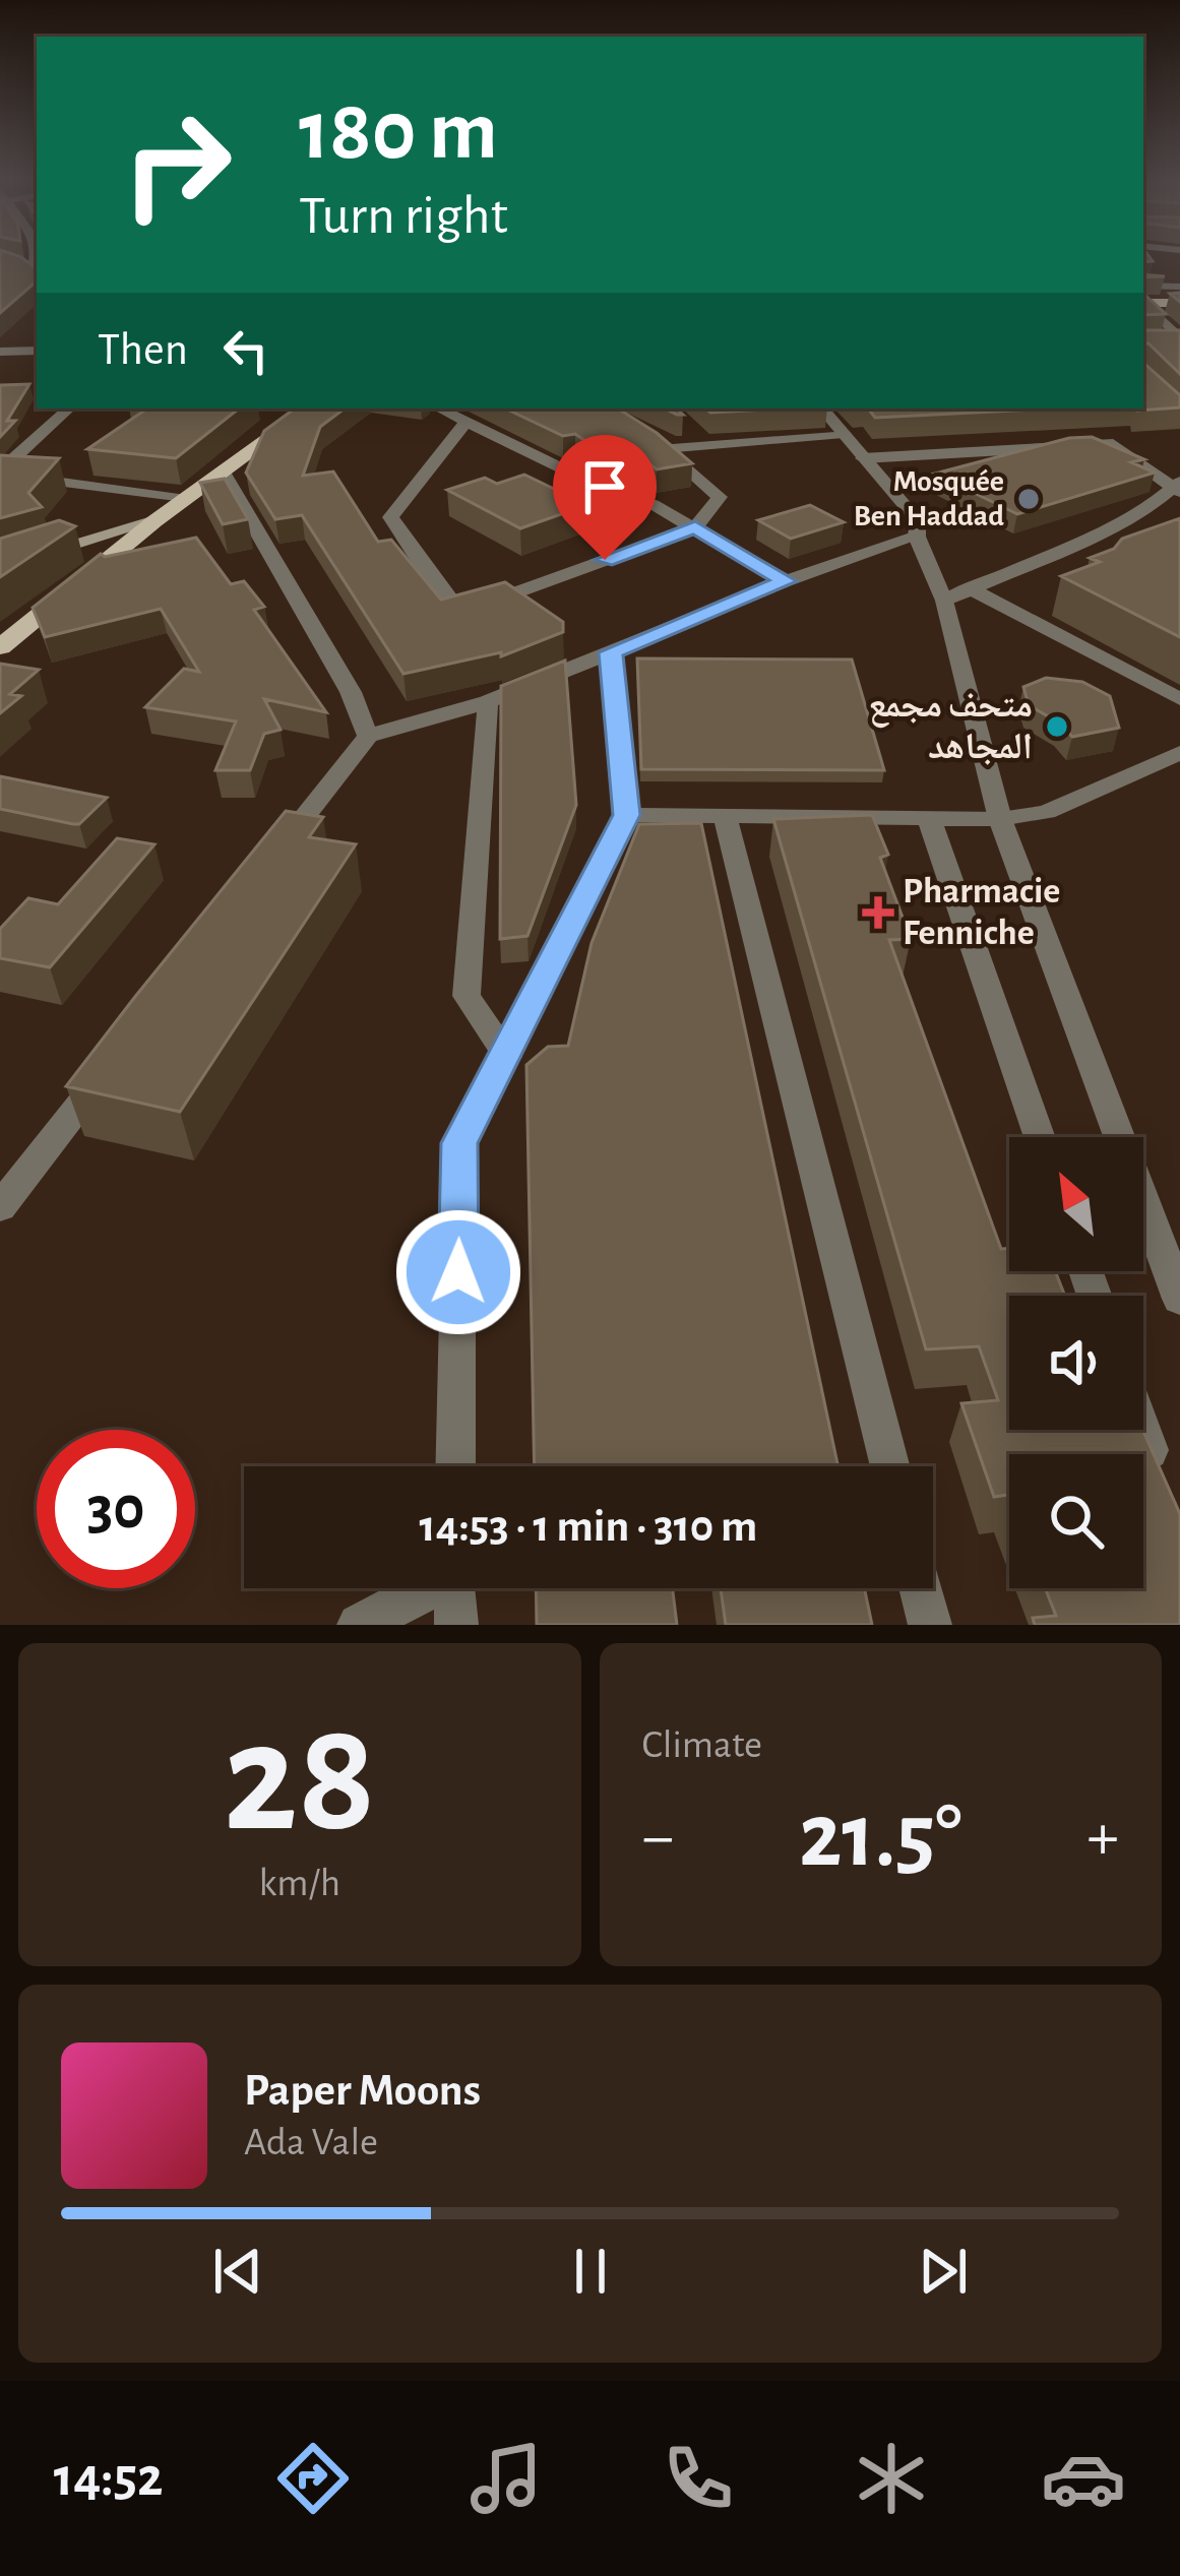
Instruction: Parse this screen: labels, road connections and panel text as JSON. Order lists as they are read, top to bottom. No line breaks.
{"places":{"other":["Mosquée Ben Haddad","متحف مجمع المجاهد"],"health":["Pharmacie Fenniche"]},"north":"top left","page":{"turn":["180 m","Turn right"],"then":"Then","limit":"30","trip":"14:53 · 1 min · 310 m","tile":[["28","km/h"],"Climate"],"heat":["−","21.5°","+"],"song":["Paper Moons","Ada Vale"],"tabs":"14:52"}}
